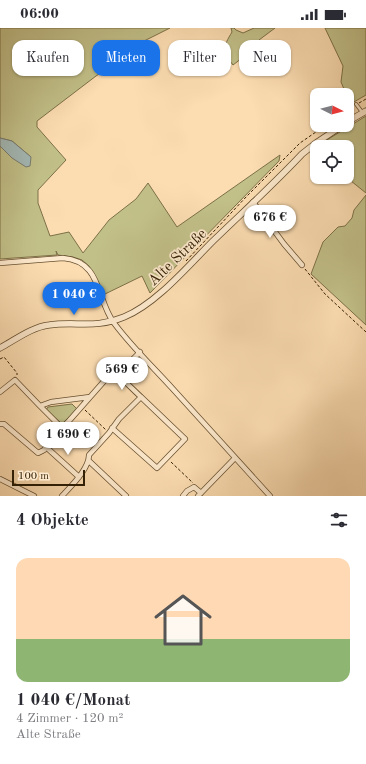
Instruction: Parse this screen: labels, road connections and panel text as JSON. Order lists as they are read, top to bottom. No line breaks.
{"streets":{"street":["Alte Straße"]},"scale_bar":"100 m","north":"right","page":{"status":"06:00","chip":["Kaufen","Mieten","Filter","Neu"],"price":["676 €","1 040 €","569 €","1 690 €"],"scale":"100 m","heading":"4 Objekte","list":[{"name":"1 040 €/Monat","note":"4 Zimmer · 120 m² · Alte Straße"}]}}
